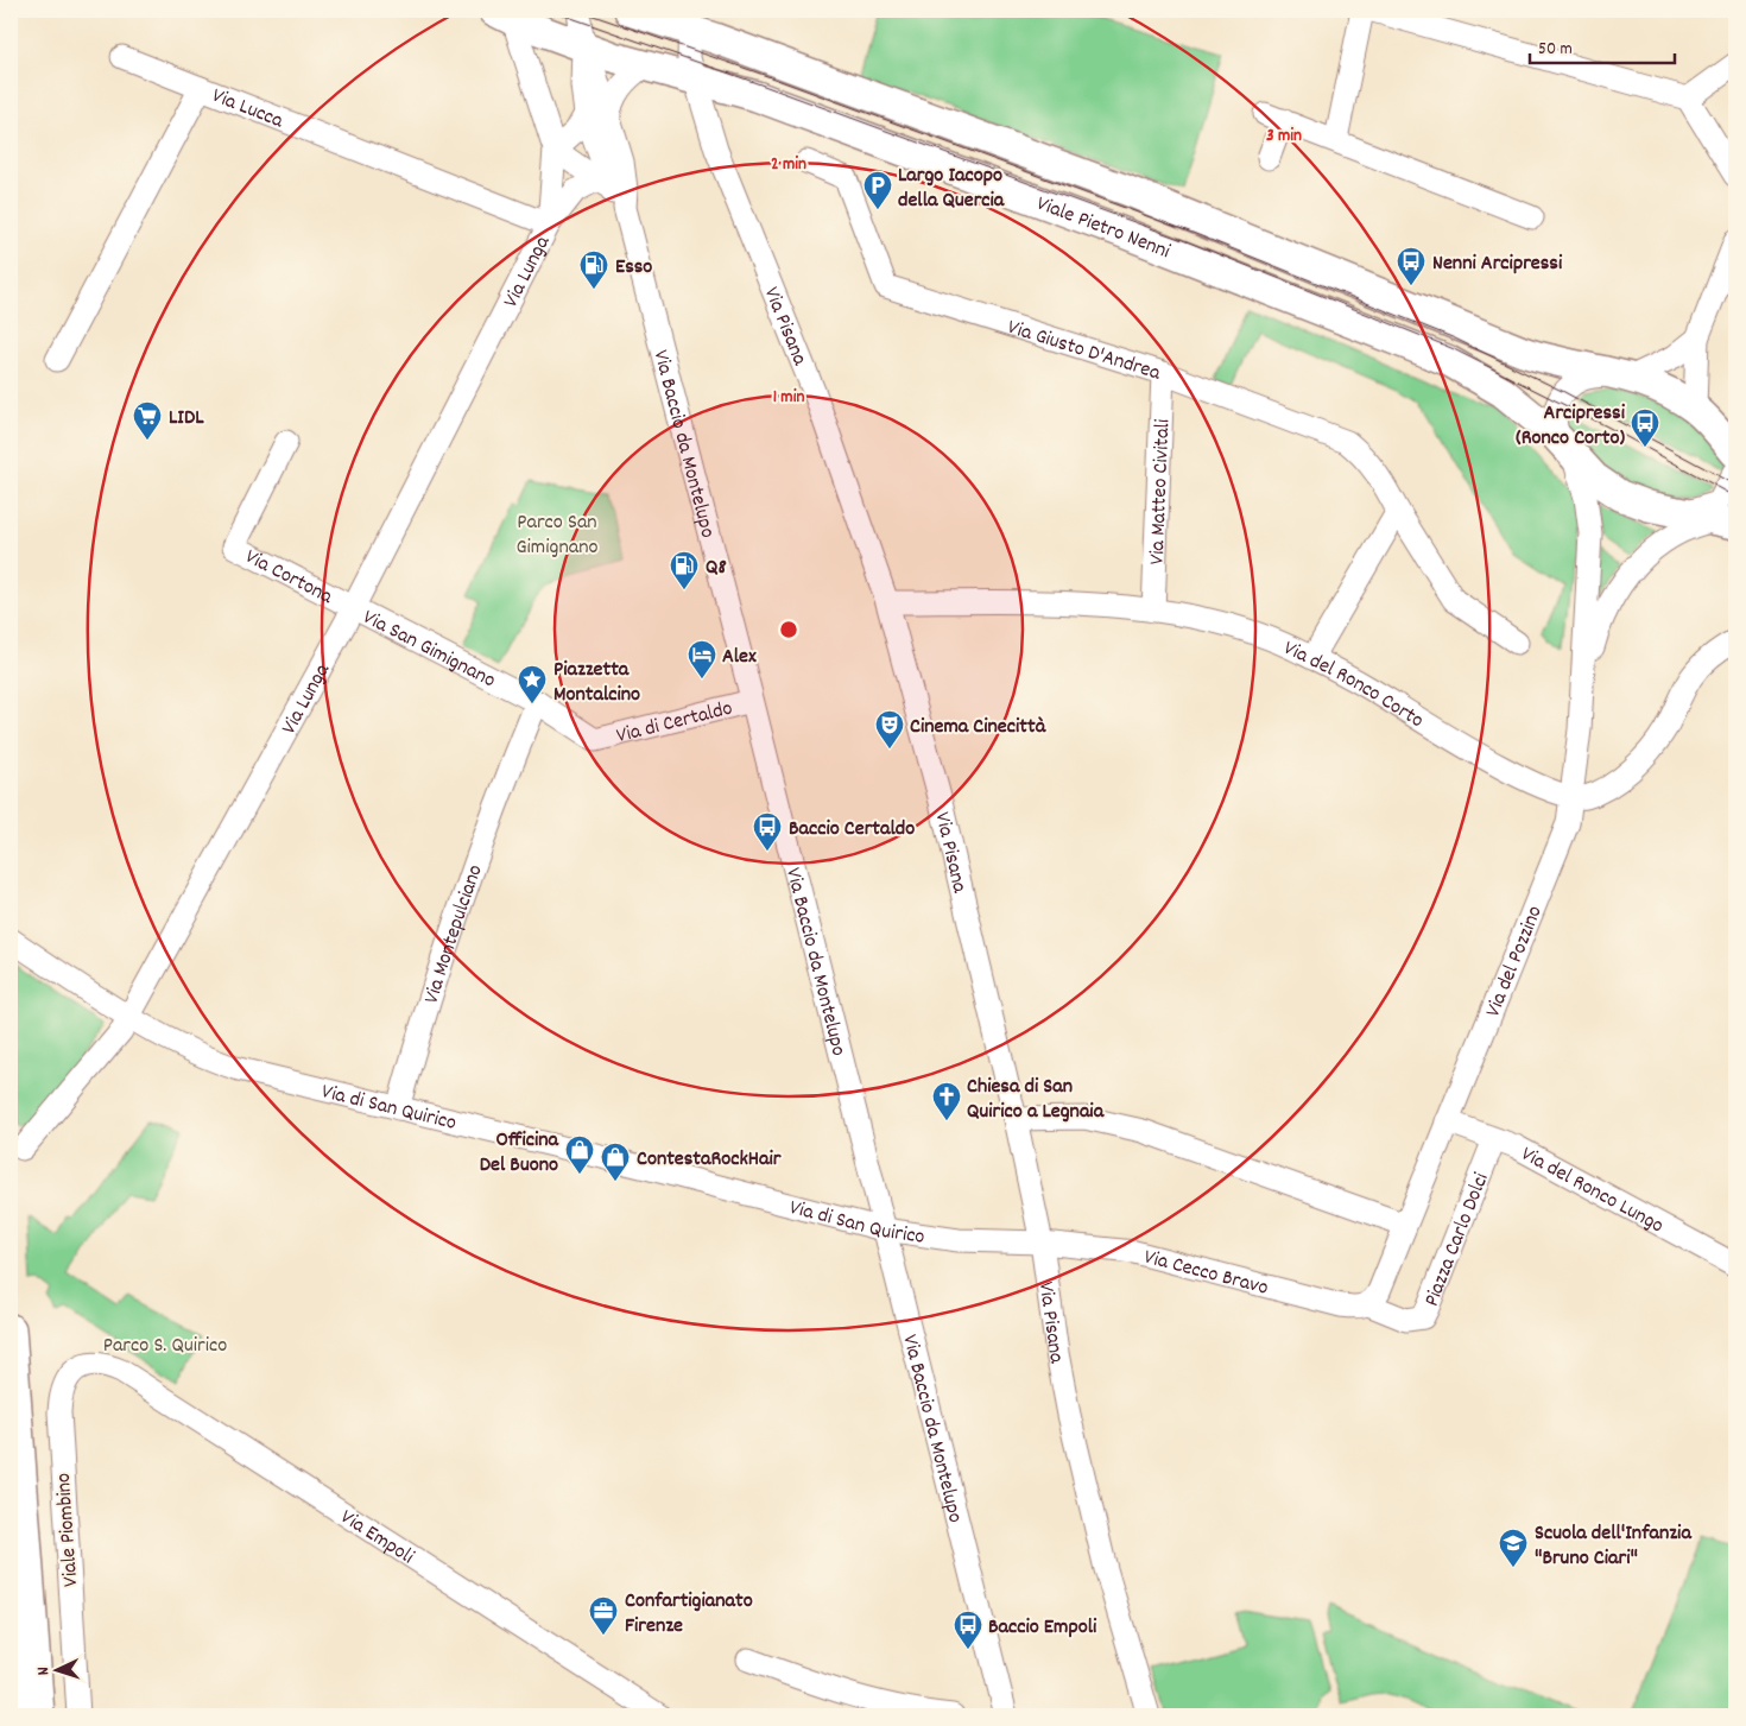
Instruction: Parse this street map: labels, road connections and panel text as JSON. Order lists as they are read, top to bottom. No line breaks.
{"streets":{"main road":["Viale Pietro Nenni"],"street":["Via Lucca","Via Lunga","Via Pisana","Via Giusto D'Andrea","Via Baccio da Montelupo","Via Matteo Civitali","Via Cortona","Via San Gimignano","Via del Ronco Corto","Via di Certaldo","Via Montepulciano","Via del Pozzino","Via di San Quirico","Via del Ronco Lungo","Piazza Carlo Dolci","Via Cecco Bravo","Viale Piombino","Via Empoli"]},"crossings":[["Via Lucca","Via Lunga"],["Viale Pietro Nenni","Via Pisana"],["Viale Pietro Nenni","Via Baccio da Montelupo"],["Viale Pietro Nenni","Via del Pozzino"],["Via Lunga","Via Baccio da Montelupo"],["Via Lunga","Via Cortona"],["Via Lunga","Via San Gimignano"],["Via Lunga","Via di San Quirico"],["Via Pisana","Via del Ronco Corto"],["Via Pisana","Via di San Quirico"],["Via Pisana","Via Cecco Bravo"],["Via Giusto D'Andrea","Via Matteo Civitali"],["Via Baccio da Montelupo","Via di Certaldo"],["Via Baccio da Montelupo","Via di San Quirico"],["Via Matteo Civitali","Via del Ronco Corto"],["Via Cortona","Via San Gimignano"],["Via San Gimignano","Via di Certaldo"],["Via San Gimignano","Via Montepulciano"],["Via del Ronco Corto","Via del Pozzino"],["Via di Certaldo","Via Montepulciano"],["Via Montepulciano","Via di San Quirico"],["Via del Pozzino","Via del Ronco Lungo"],["Via del Pozzino","Piazza Carlo Dolci"],["Via del Pozzino","Via Cecco Bravo"],["Via di San Quirico","Via Cecco Bravo"],["Via del Ronco Lungo","Piazza Carlo Dolci"],["Piazza Carlo Dolci","Via Cecco Bravo"],["Viale Piombino","Via Empoli"]],"parks":["Parco San Gimignano","Parco S. Quirico"],"places":{"parking":["Largo Iacopo della Quercia"],"bus stop":["Nenni Arcipressi","Arcipressi (Ronco Corto)","Baccio Certaldo","Baccio Empoli"],"fuel station":["Esso","Q8"],"supermarket":["LIDL"],"hotel":["Alex"],"place":["Piazzetta Montalcino"],"theatre":["Cinema Cinecittà"],"church":["Chiesa di San Quirico a Legnaia"],"shop":["Officina Del Buono","ContestaRockHair"],"school or university":["Scuola dell'Infanzia \"Bruno Ciari\""],"office":["Confartigianato Firenze"]},"scale_bar":"50 m","north":"left","rings":["3 min","2 min","1 min"]}
